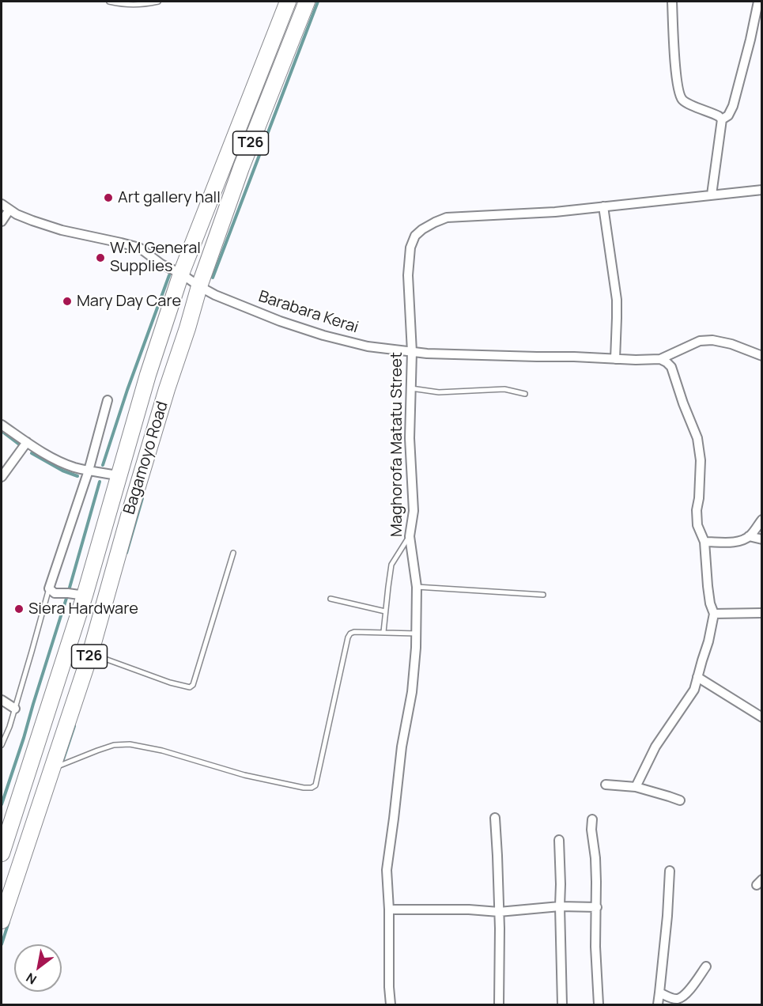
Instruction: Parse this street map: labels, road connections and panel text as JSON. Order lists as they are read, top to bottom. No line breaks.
{"streets":{"highway":["T26","Bagamoyo Road"],"street":["Barabara Kerai","Maghorofa Matatu Street"]},"crossings":[["Barabara Kerai","Maghorofa Matatu Street"],["Barabara Kerai","Bagamoyo Road"]],"places":["Art gallery hall","W.M General Supplies","Mary Day Care","Siera Hardware"],"north":"bottom left"}
